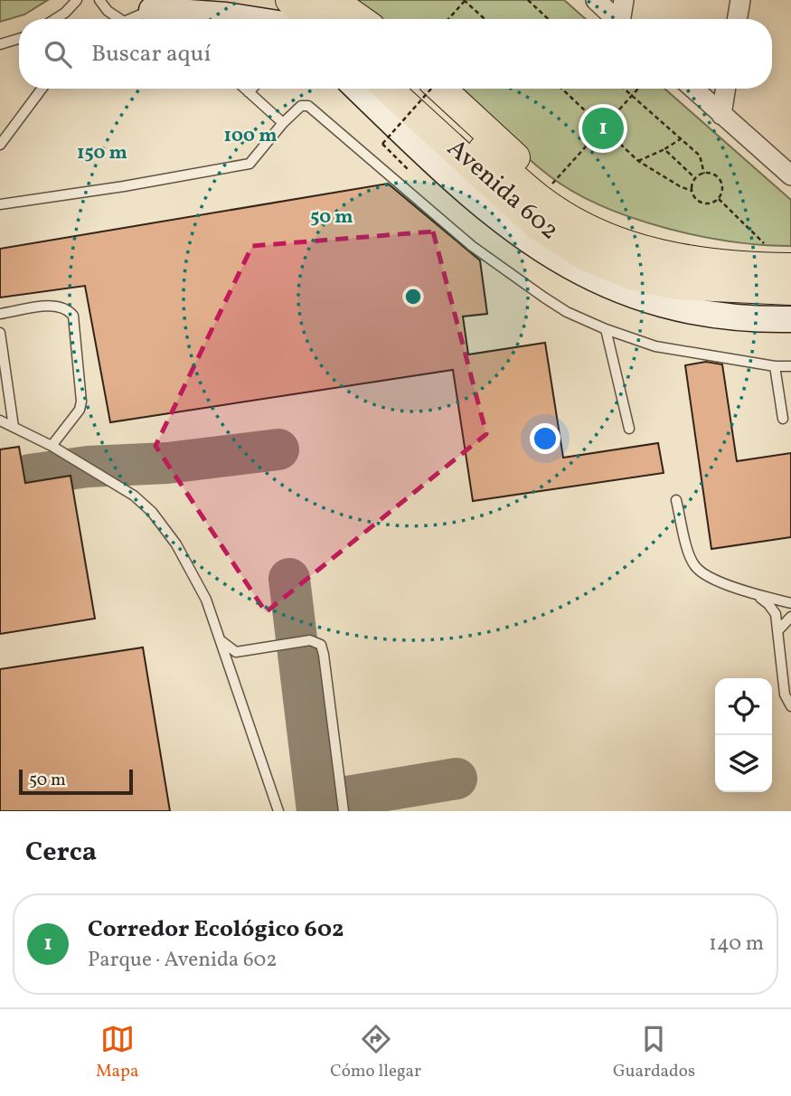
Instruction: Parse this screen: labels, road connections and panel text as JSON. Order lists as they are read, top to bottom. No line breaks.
{"streets":{"main road":["Avenida 602"]},"scale_bar":"50 m","page":{"search":"Buscar aquí","pins":"1","scale":"50 m","heading":"Cerca","list":[{"mark":"1","name":"Corredor Ecológico 602","note":"Parque · Avenida 602","value":"140 m"}],"nav":["Mapa","Cómo llegar","Guardados"]},"rings":["100 m","150 m","50 m"]}
